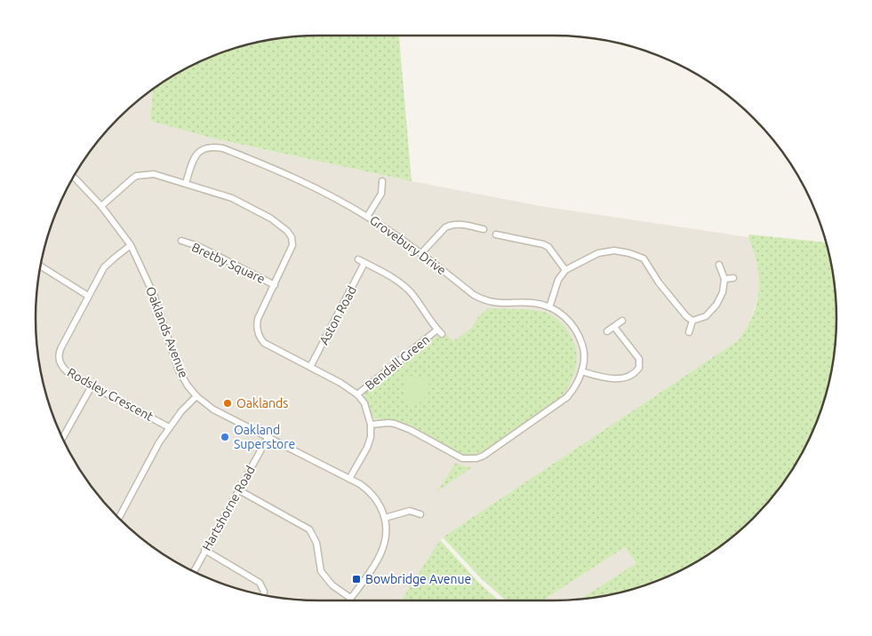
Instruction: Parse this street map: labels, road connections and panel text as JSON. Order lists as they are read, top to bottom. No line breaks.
{"streets":{"street":["Grovebury Drive","Bretby Square","Aston Road","Oaklands Avenue","Bendall Green","Rodsley Crescent","Hartshorne Road"]},"crossings":[["Aston Road","Bendall Green"],["Oaklands Avenue","Rodsley Crescent"],["Oaklands Avenue","Hartshorne Road"]],"places":{"other":["Oaklands","Oakland Superstore"],"transit":["Bowbridge Avenue"]}}
